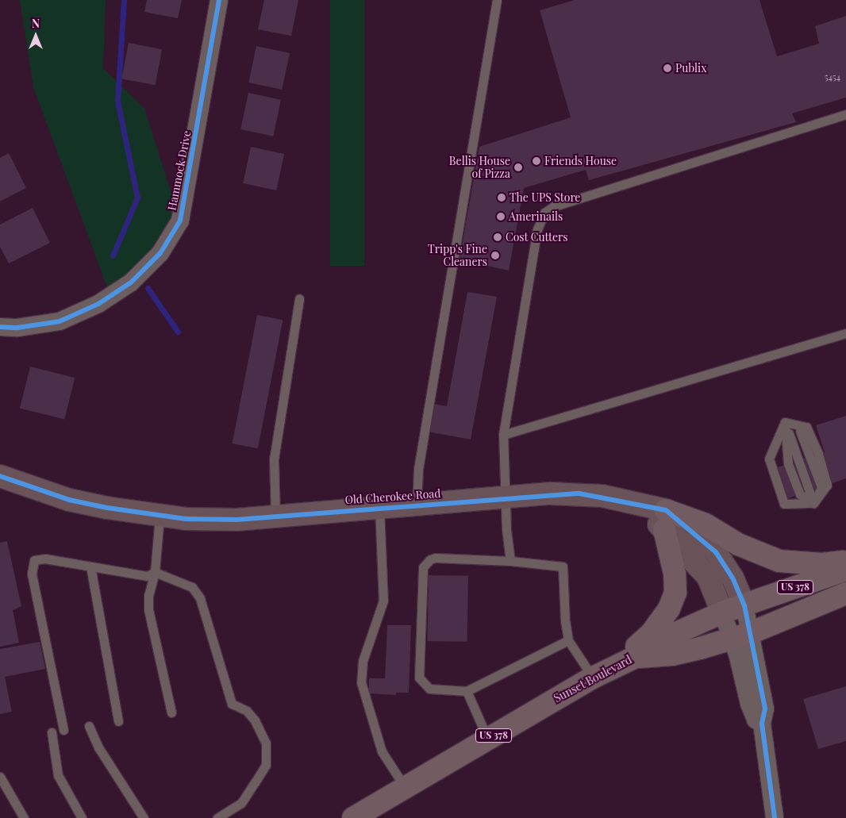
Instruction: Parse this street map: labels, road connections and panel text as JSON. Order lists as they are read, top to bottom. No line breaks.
{"streets":{"main road":["US 378","Sunset Boulevard"],"street":["Hammock Drive","Old Cherokee Road"]},"crossings":[["Old Cherokee Road","Sunset Boulevard"]],"places":["Publix","Friends House","Bellis House of Pizza","The UPS Store","Amerinails","Cost Cutters","Tripp's Fine Cleaners"],"house_numbers":["5454"],"north":"top"}
